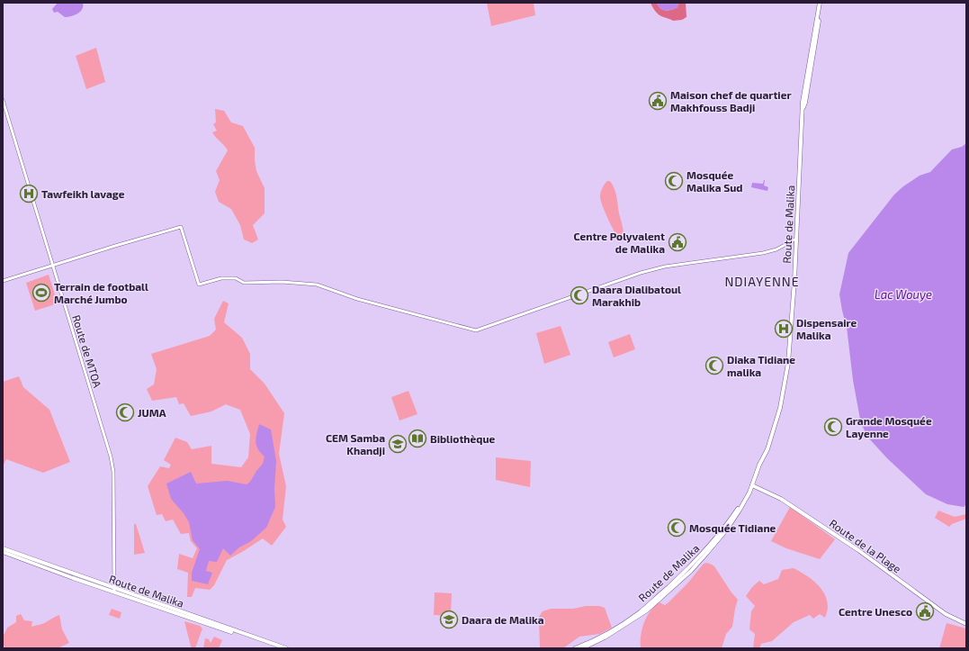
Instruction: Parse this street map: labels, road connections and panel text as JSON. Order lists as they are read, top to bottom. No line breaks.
{"streets":{"main road":["Route de Malika","Route de la Plage"],"street":["Route de MTOA"]},"crossings":[["Route de Malika","Route de MTOA"],["Route de Malika","Route de la Plage"]],"districts":["NDIAYENNE"],"water":["Lac Wouye"],"places":{"public building":["Maison chef de quartier Makhfouss Badji","Centre Polyvalent de Malika","Centre Unesco"],"mosque":["Mosquée Malika Sud","Daara Dialibatoul Marakhib","Diaka Tidiane malika","JUMA","Grande Mosquée Layenne","Mosquée Tidiane"],"hospital":["Tawfeikh lavage","Dispensaire Malika"],"sports":["Terrain de football Marché Jumbo"],"library":["Bibliothèque"],"school or university":["CEM Samba Khandji","Daara de Malika"]}}
